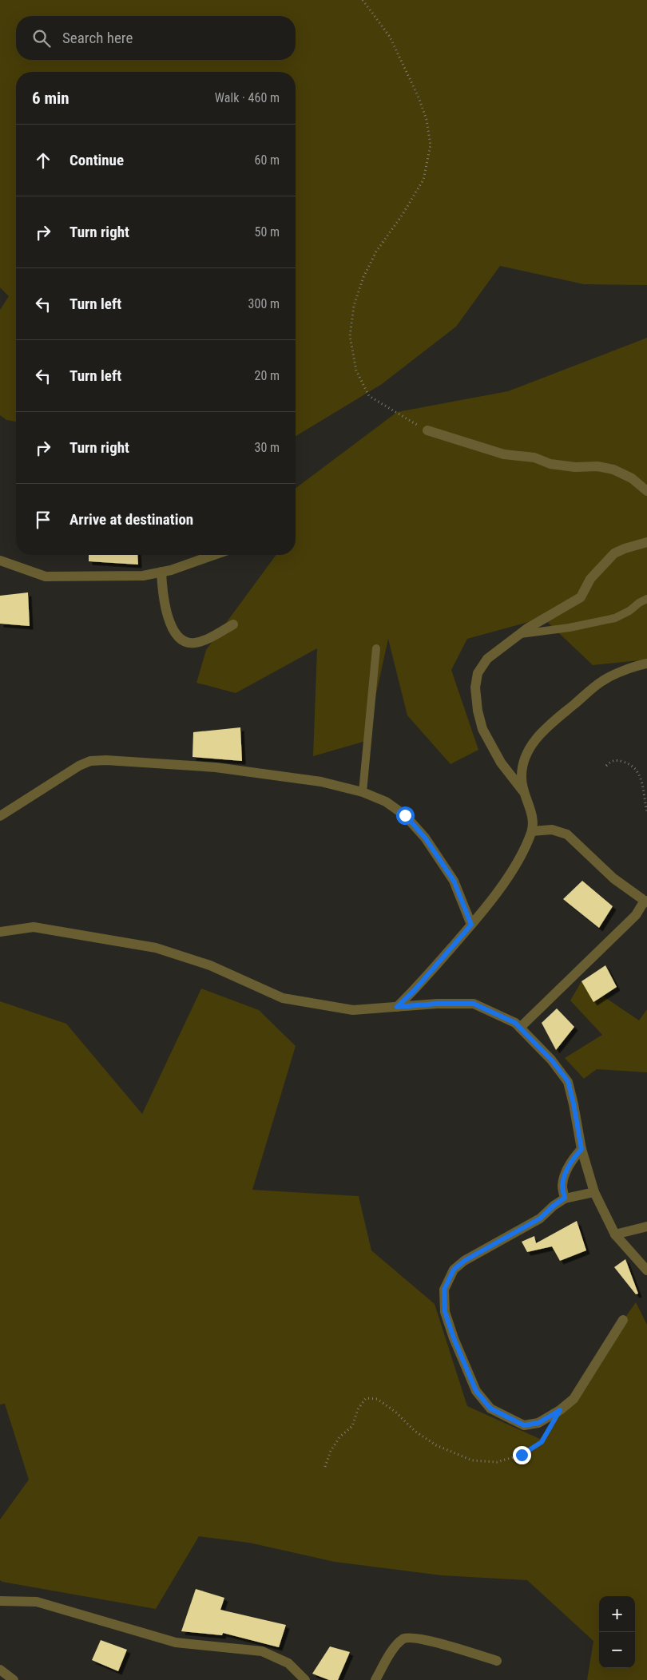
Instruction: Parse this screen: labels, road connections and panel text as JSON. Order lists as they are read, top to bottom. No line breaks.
{"page":{"search":"Search here","heading":["6 min","Walk · 460 m"],"list":[["Continue","60 m"],["Turn right","50 m"],["Turn left","300 m"],["Turn left","20 m"],["Turn right","30 m"],"Arrive at destination"],"map_buttons":["+","−"]}}
